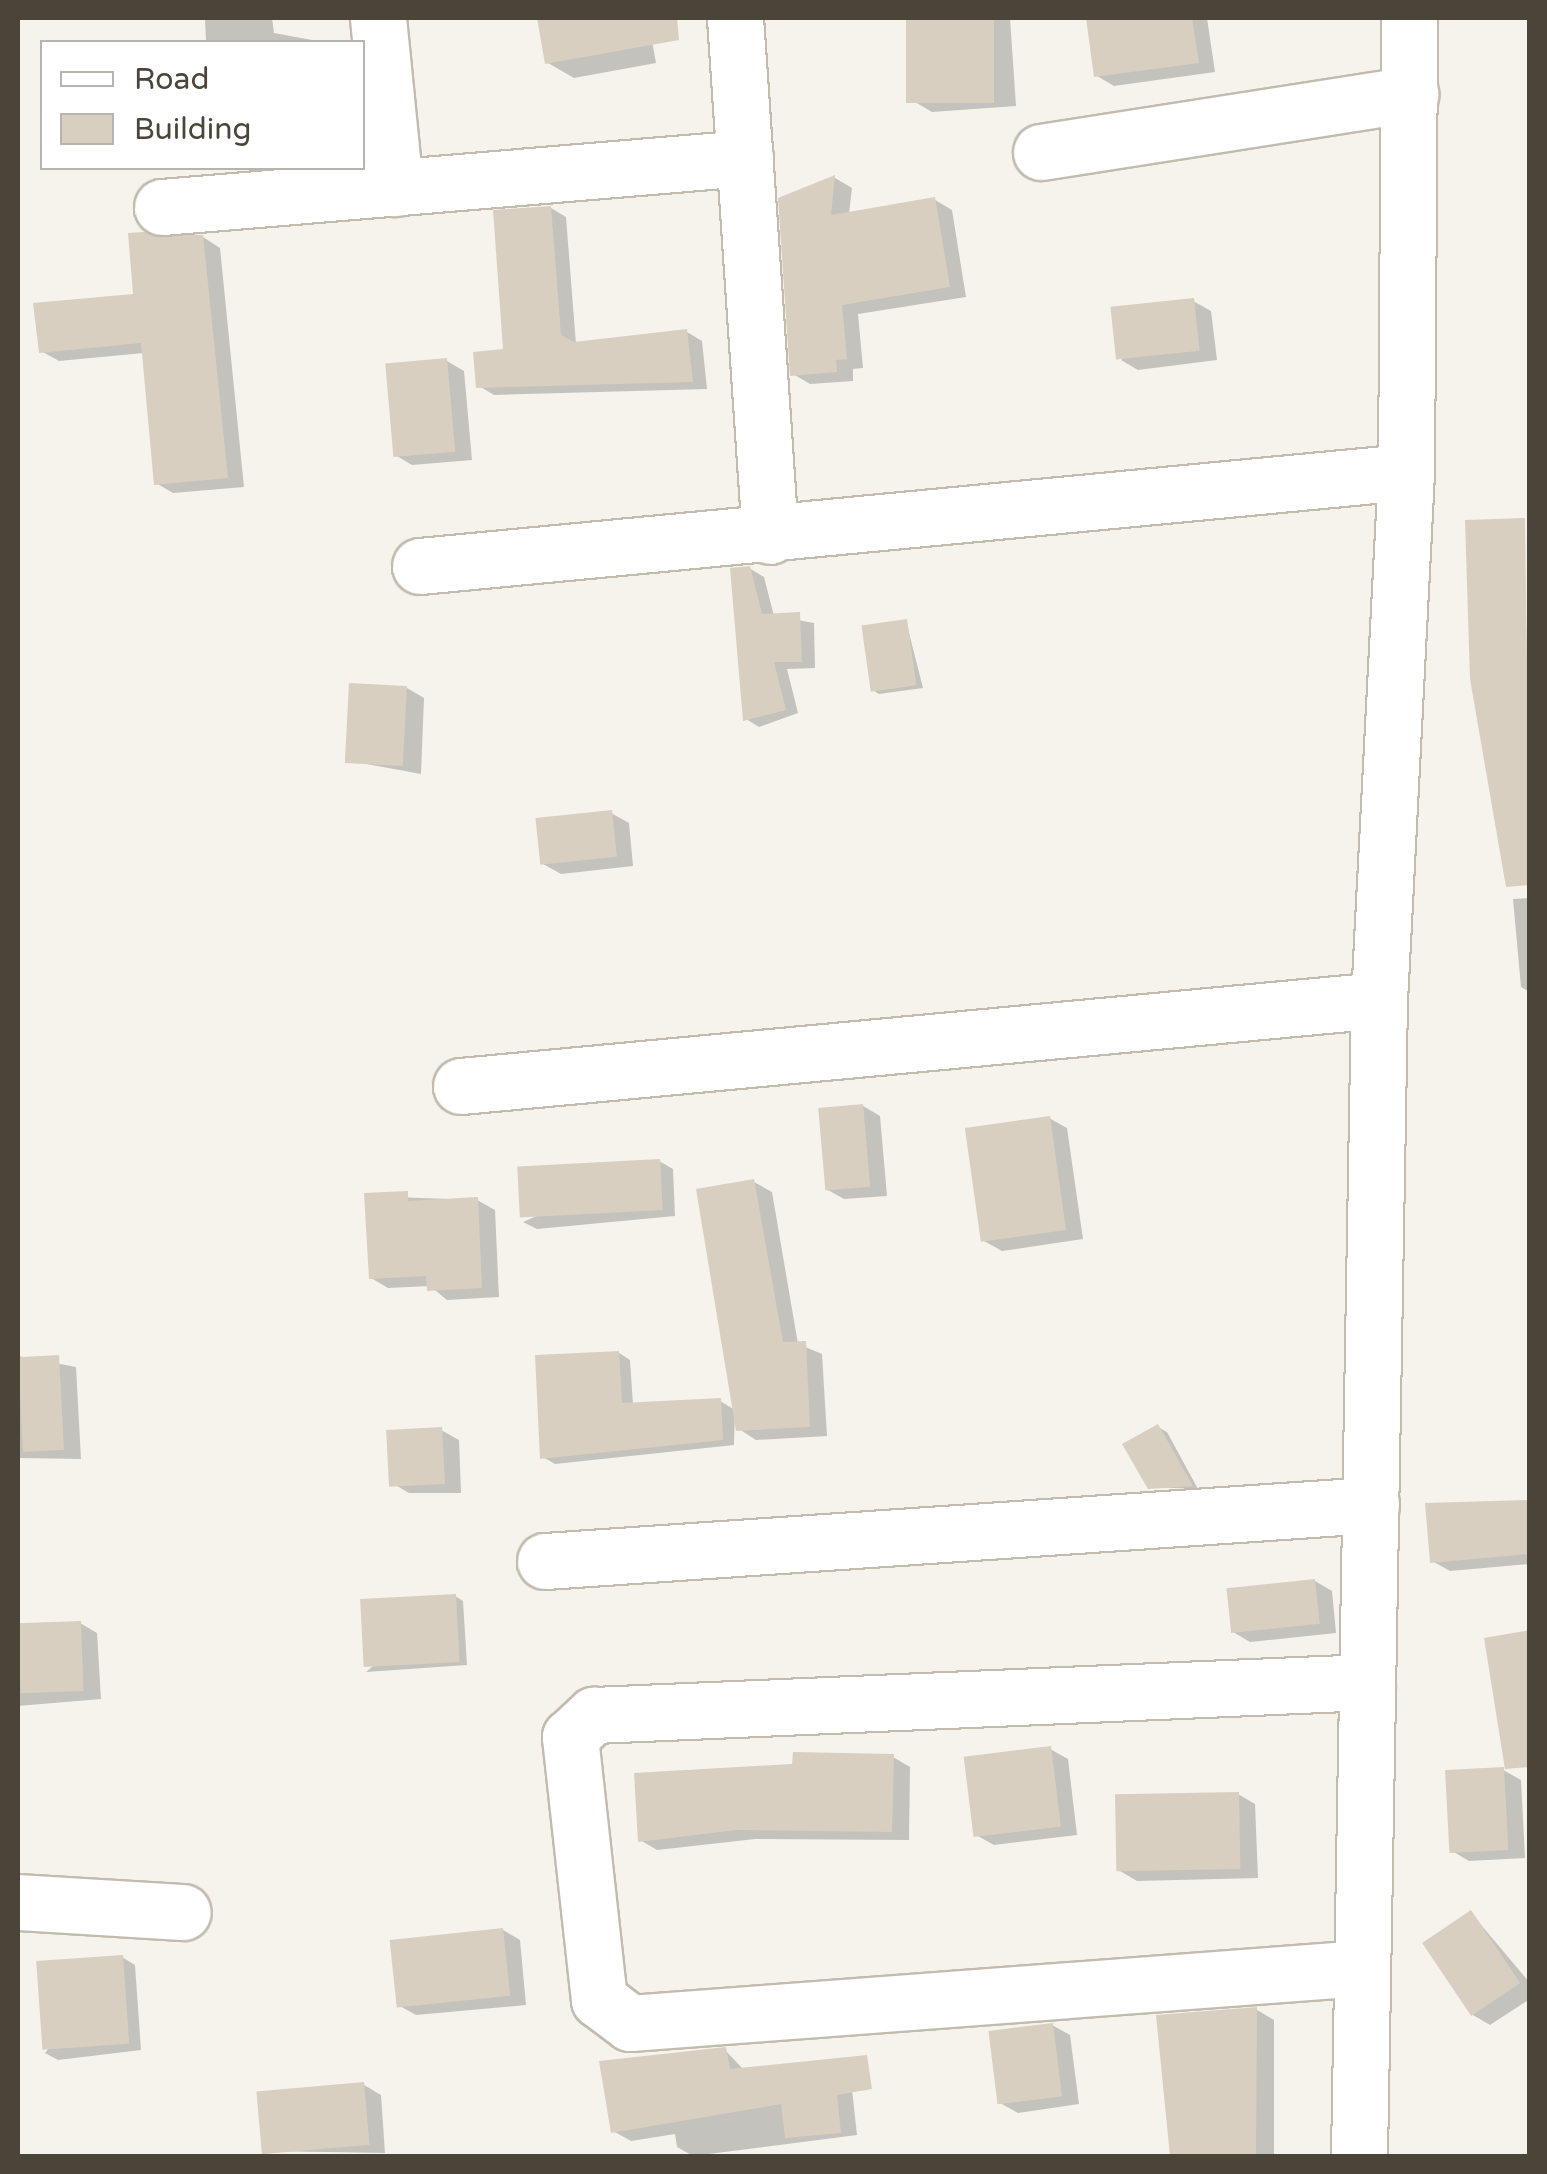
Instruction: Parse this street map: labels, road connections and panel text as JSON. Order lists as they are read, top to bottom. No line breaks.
{"legend":["Road","Building"]}
